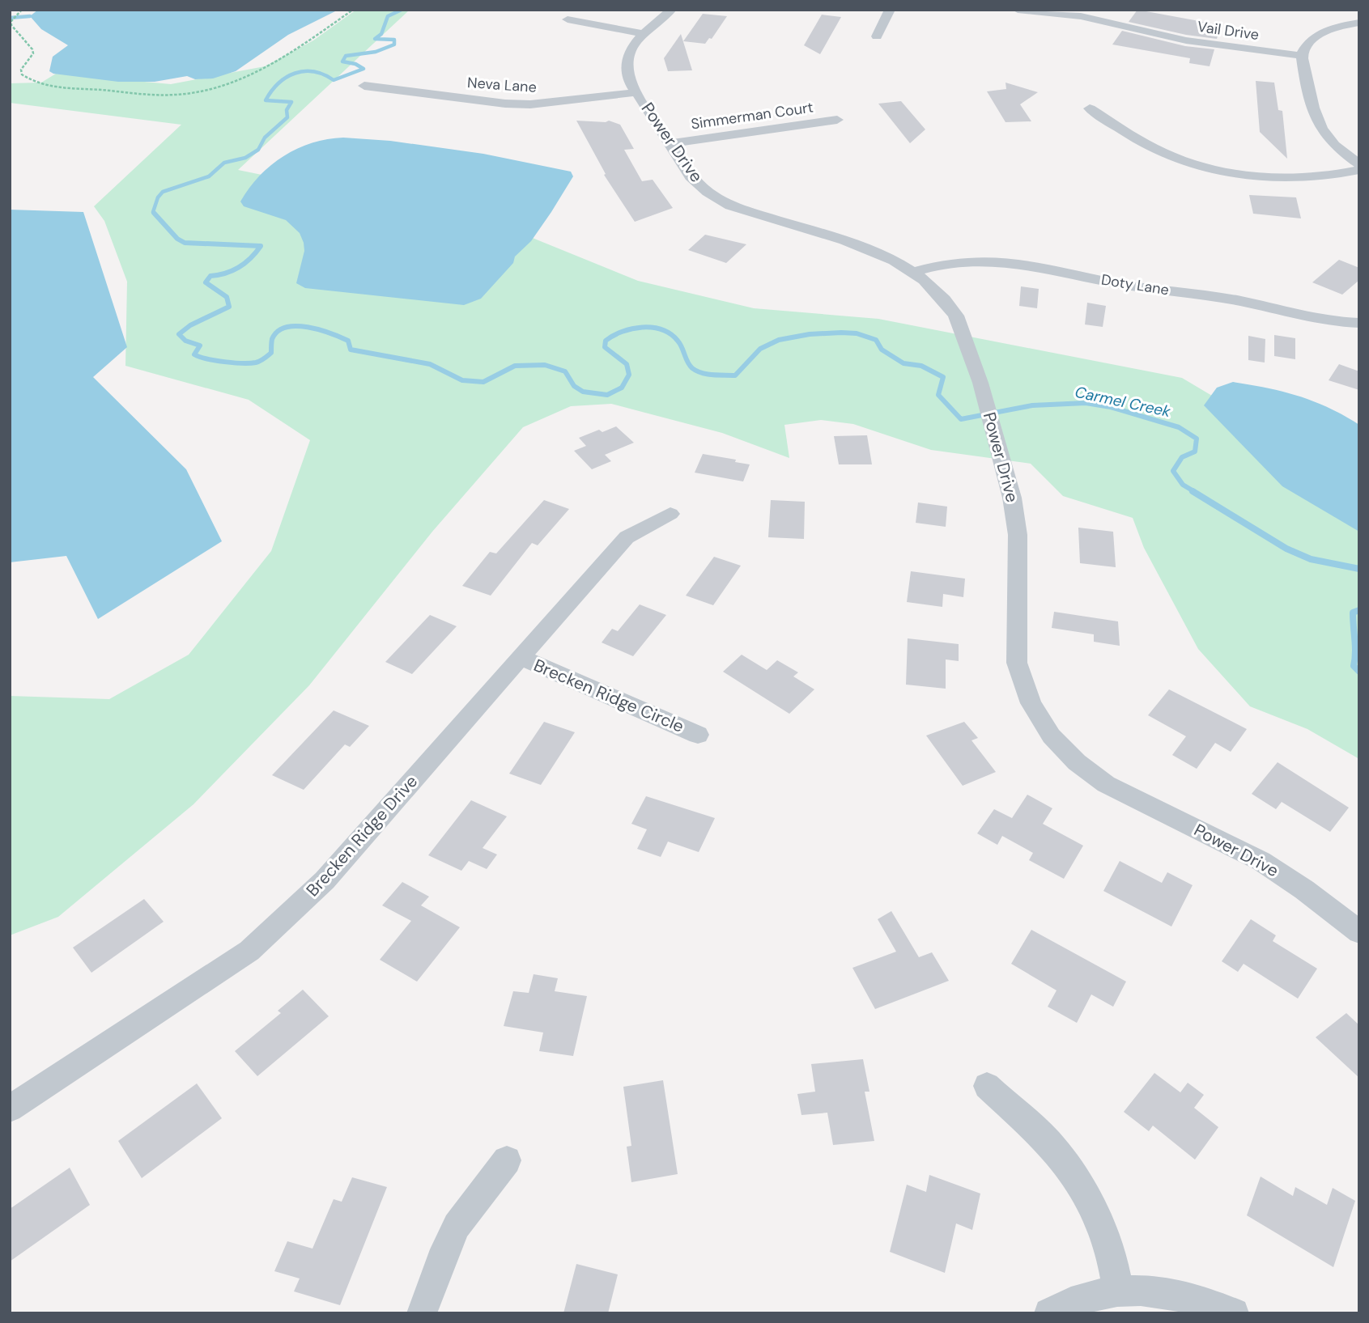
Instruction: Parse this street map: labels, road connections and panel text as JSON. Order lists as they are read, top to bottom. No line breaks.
{"streets":{"street":["Vail Drive","Neva Lane","Simmerman Court","Power Drive","Doty Lane","Brecken Ridge Circle","Brecken Ridge Drive"]},"crossings":[["Neva Lane","Power Drive"],["Simmerman Court","Power Drive"],["Power Drive","Doty Lane"],["Brecken Ridge Circle","Brecken Ridge Drive"]],"water":["Carmel Creek"]}
